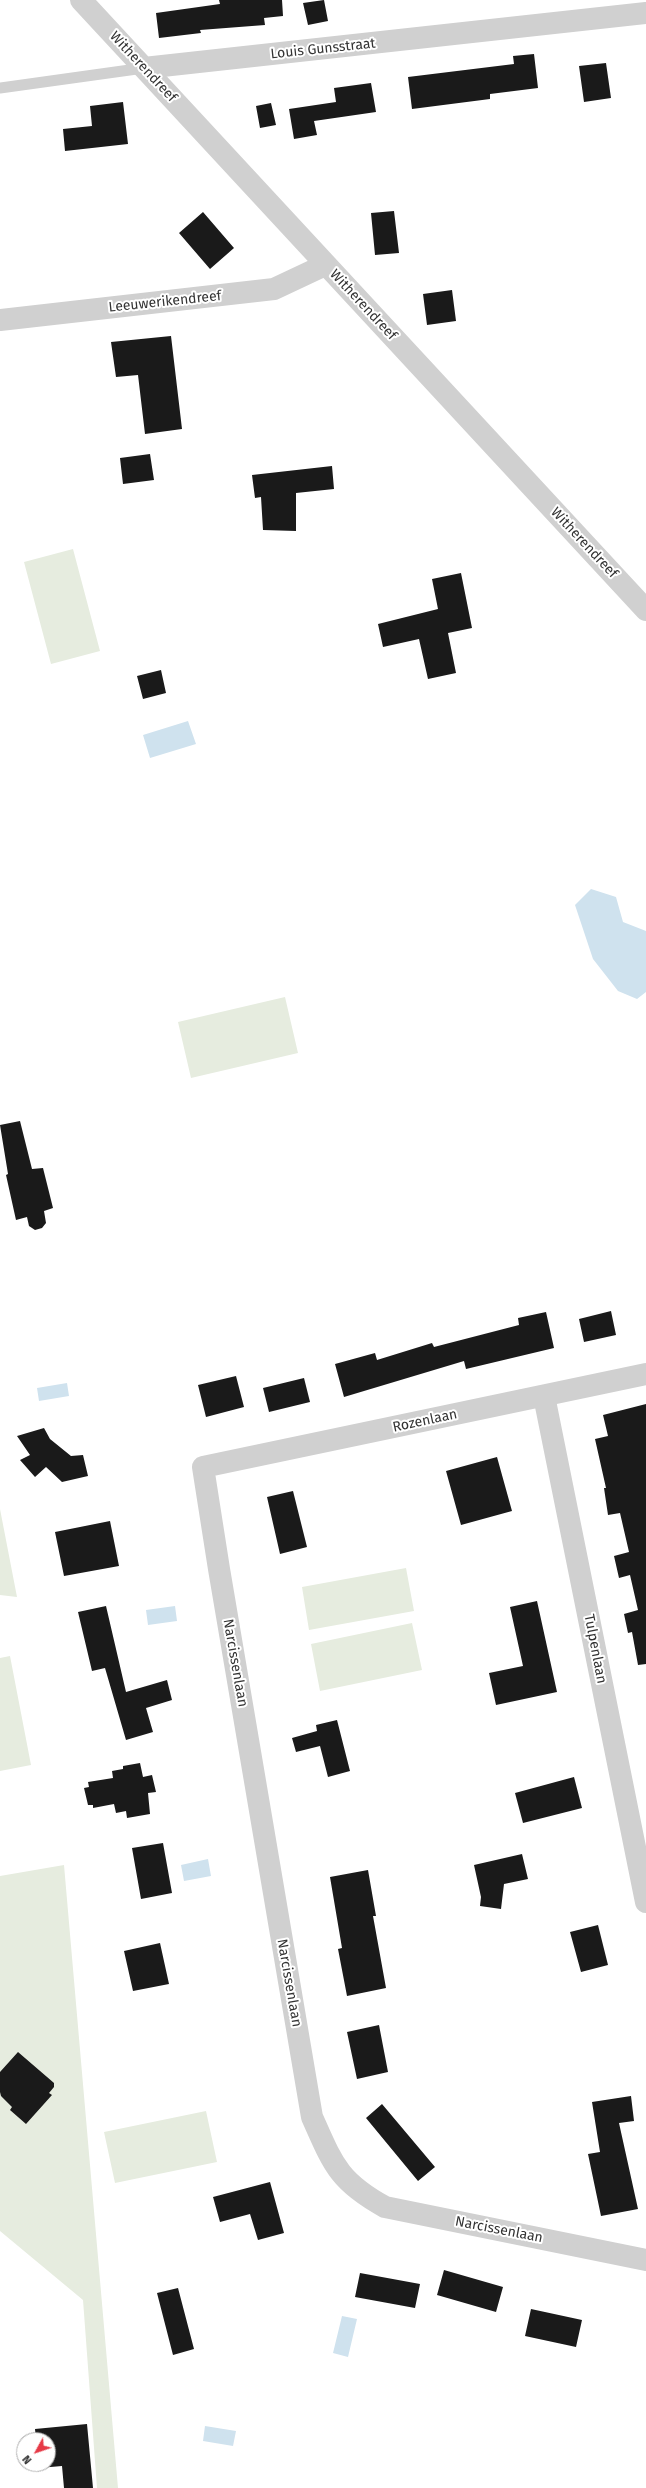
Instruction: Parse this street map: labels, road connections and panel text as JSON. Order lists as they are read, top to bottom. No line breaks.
{"streets":{"street":["Louis Gunsstraat","Witherendreef","Leeuwerikendreef","Rozenlaan","Tulpenlaan","Narcissenlaan"]},"crossings":[["Louis Gunsstraat","Witherendreef"],["Witherendreef","Leeuwerikendreef"],["Rozenlaan","Tulpenlaan"],["Rozenlaan","Narcissenlaan"]],"north":"bottom left"}
